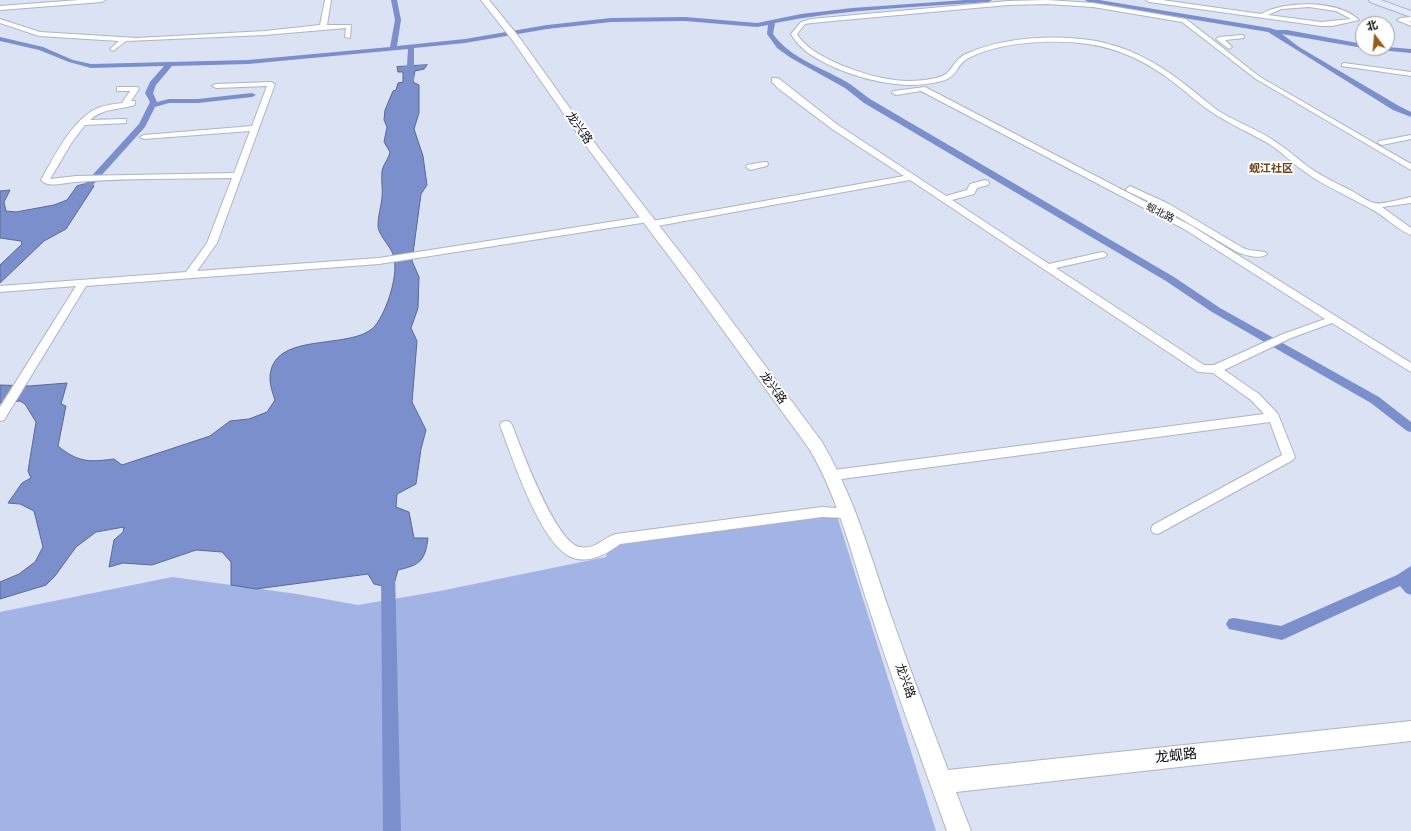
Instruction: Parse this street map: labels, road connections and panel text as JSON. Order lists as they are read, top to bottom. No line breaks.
{"streets":{"street":["龙兴路","蚬北路","龙蚬路"]},"crossings":[["龙兴路","龙蚬路"]],"districts":["蚬江社区"],"north":"top"}
